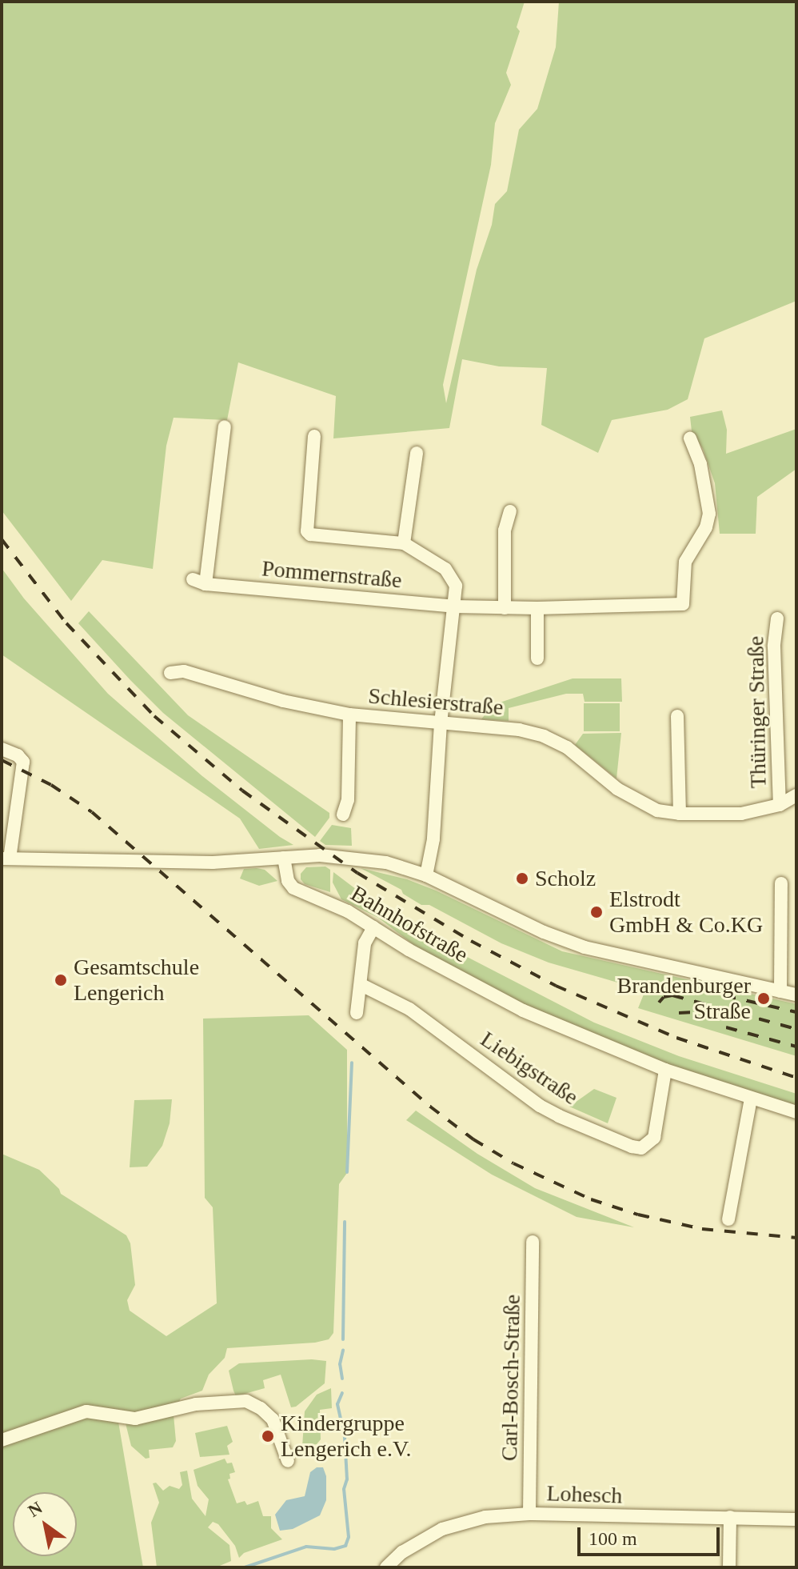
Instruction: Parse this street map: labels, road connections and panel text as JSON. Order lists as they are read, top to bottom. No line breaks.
{"streets":{"street":["Pommernstraße","Schlesierstraße","Thüringer Straße","Bahnhofstraße","Liebigstraße","Carl-Bosch-Straße","Lohesch"]},"crossings":[["Schlesierstraße","Thüringer Straße"],["Bahnhofstraße","Liebigstraße"],["Carl-Bosch-Straße","Lohesch"]],"places":["Scholz","Elstrodt GmbH & Co.KG","Gesamtschule Lengerich","Brandenburger Straße","Kindergruppe Lengerich e.V."],"scale_bar":"100 m","north":"top left"}
